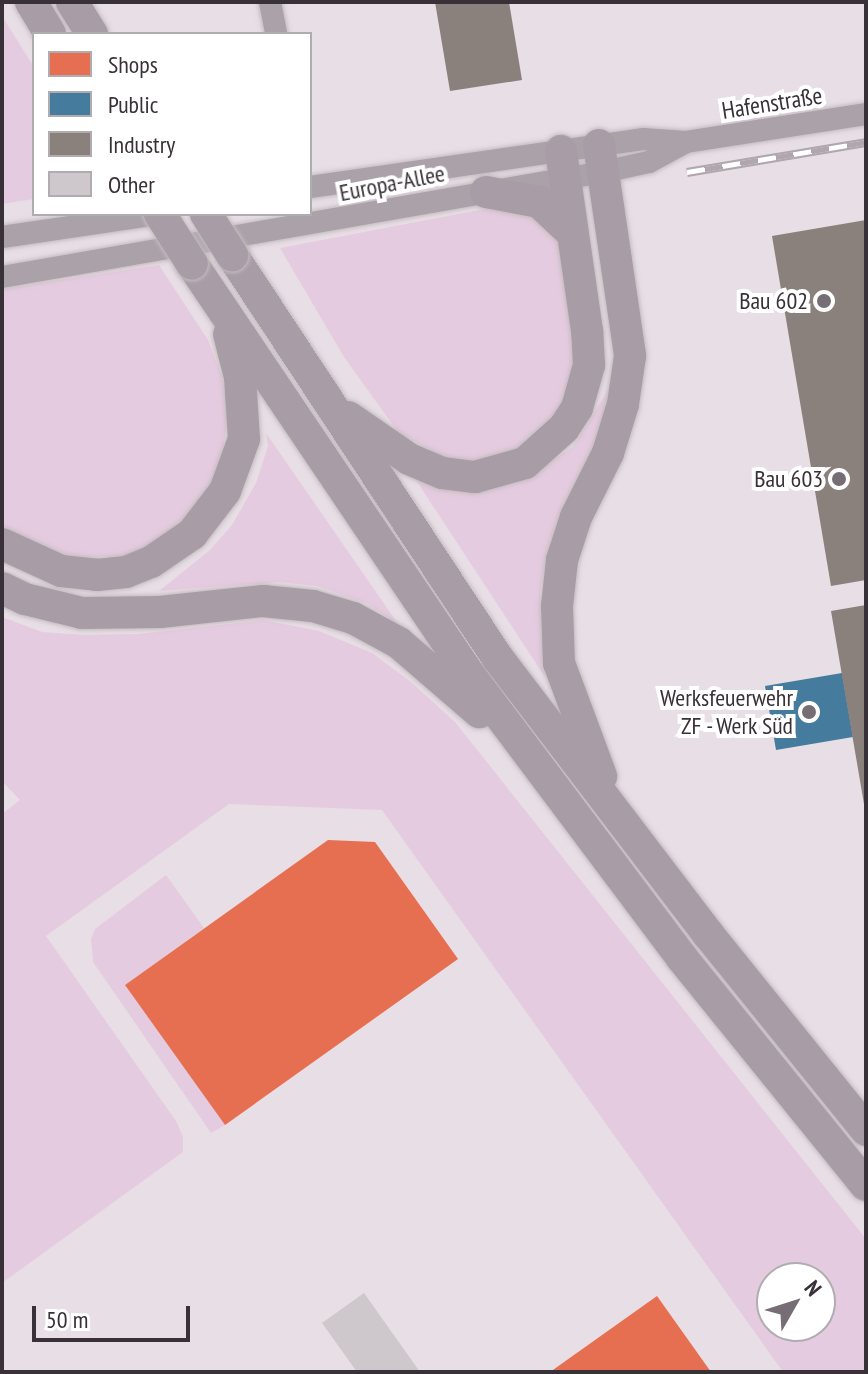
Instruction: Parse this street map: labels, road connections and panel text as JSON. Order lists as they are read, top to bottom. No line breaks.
{"streets":{"street":["Hafenstraße","Europa-Allee"]},"crossings":[["Hafenstraße","Europa-Allee"]],"places":["Bau 602","Bau 603","Werksfeuerwehr ZF - Werk Süd"],"legend":["Shops","Public","Industry","Other"],"scale_bar":"50 m","north":"top right"}
